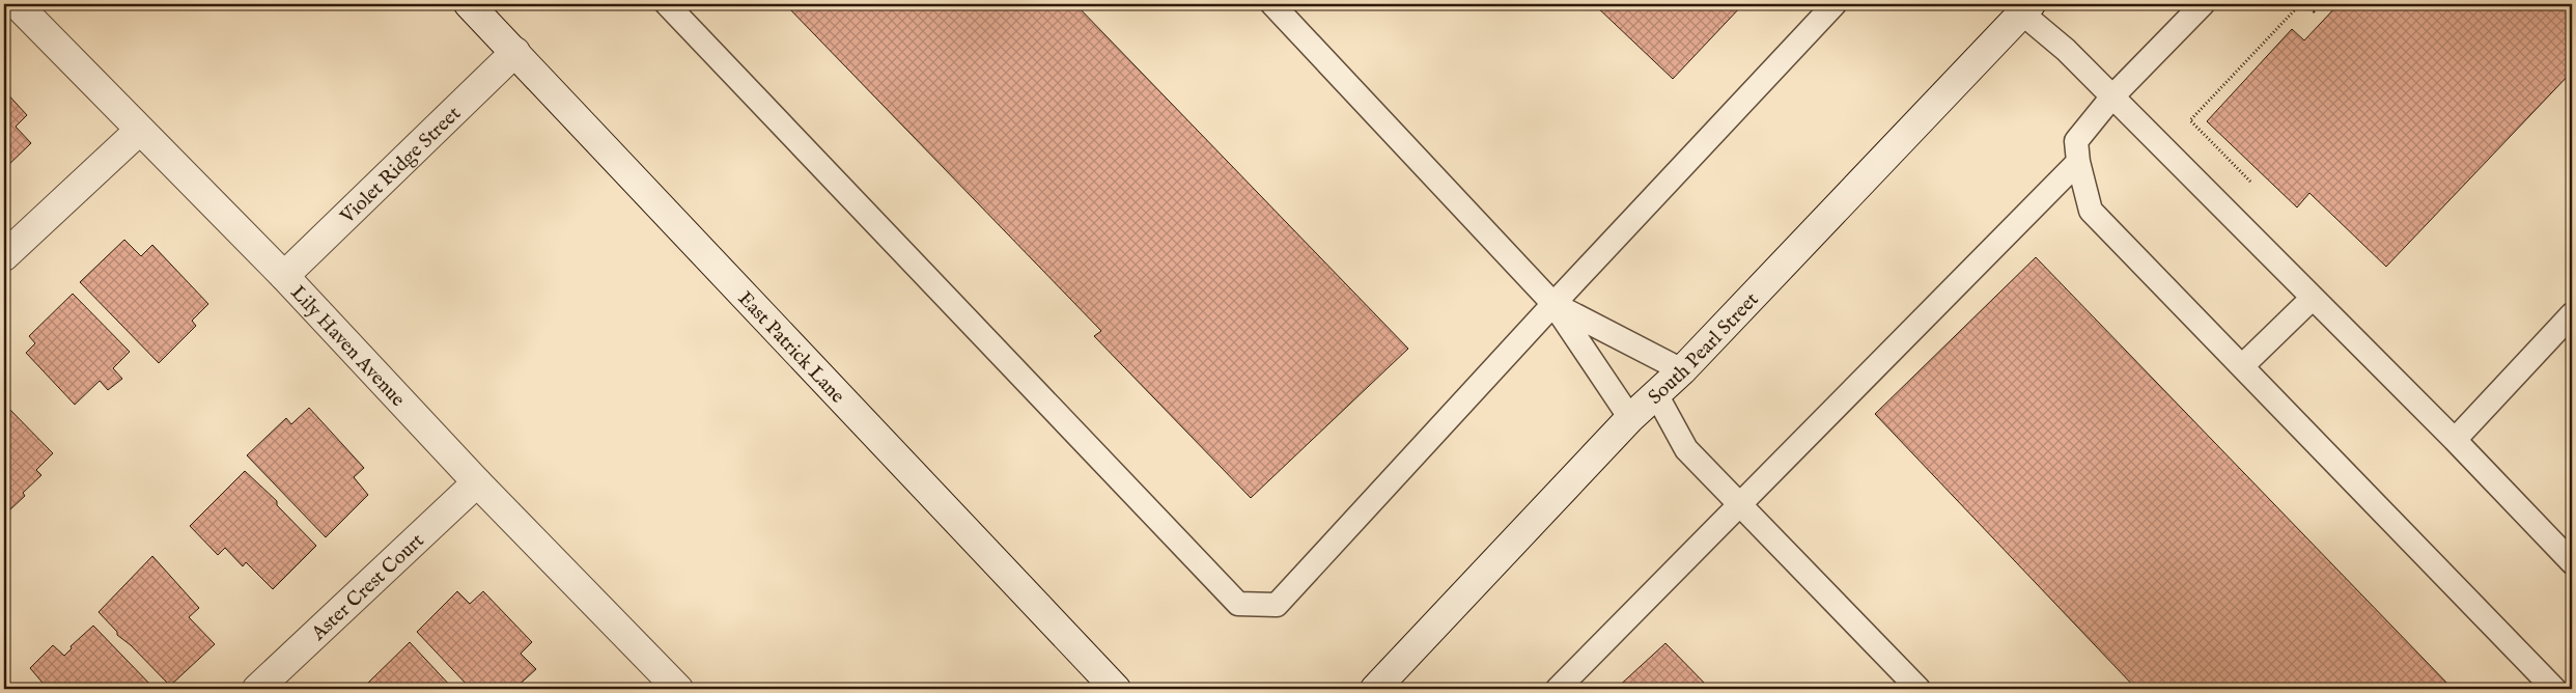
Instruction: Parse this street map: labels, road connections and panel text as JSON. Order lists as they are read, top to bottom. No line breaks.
{"streets":{"street":["Violet Ridge Street","Lily Haven Avenue","East Patrick Lane","South Pearl Street","Aster Crest Court"]},"crossings":[["Violet Ridge Street","Lily Haven Avenue"],["Violet Ridge Street","East Patrick Lane"],["Lily Haven Avenue","Aster Crest Court"]]}
